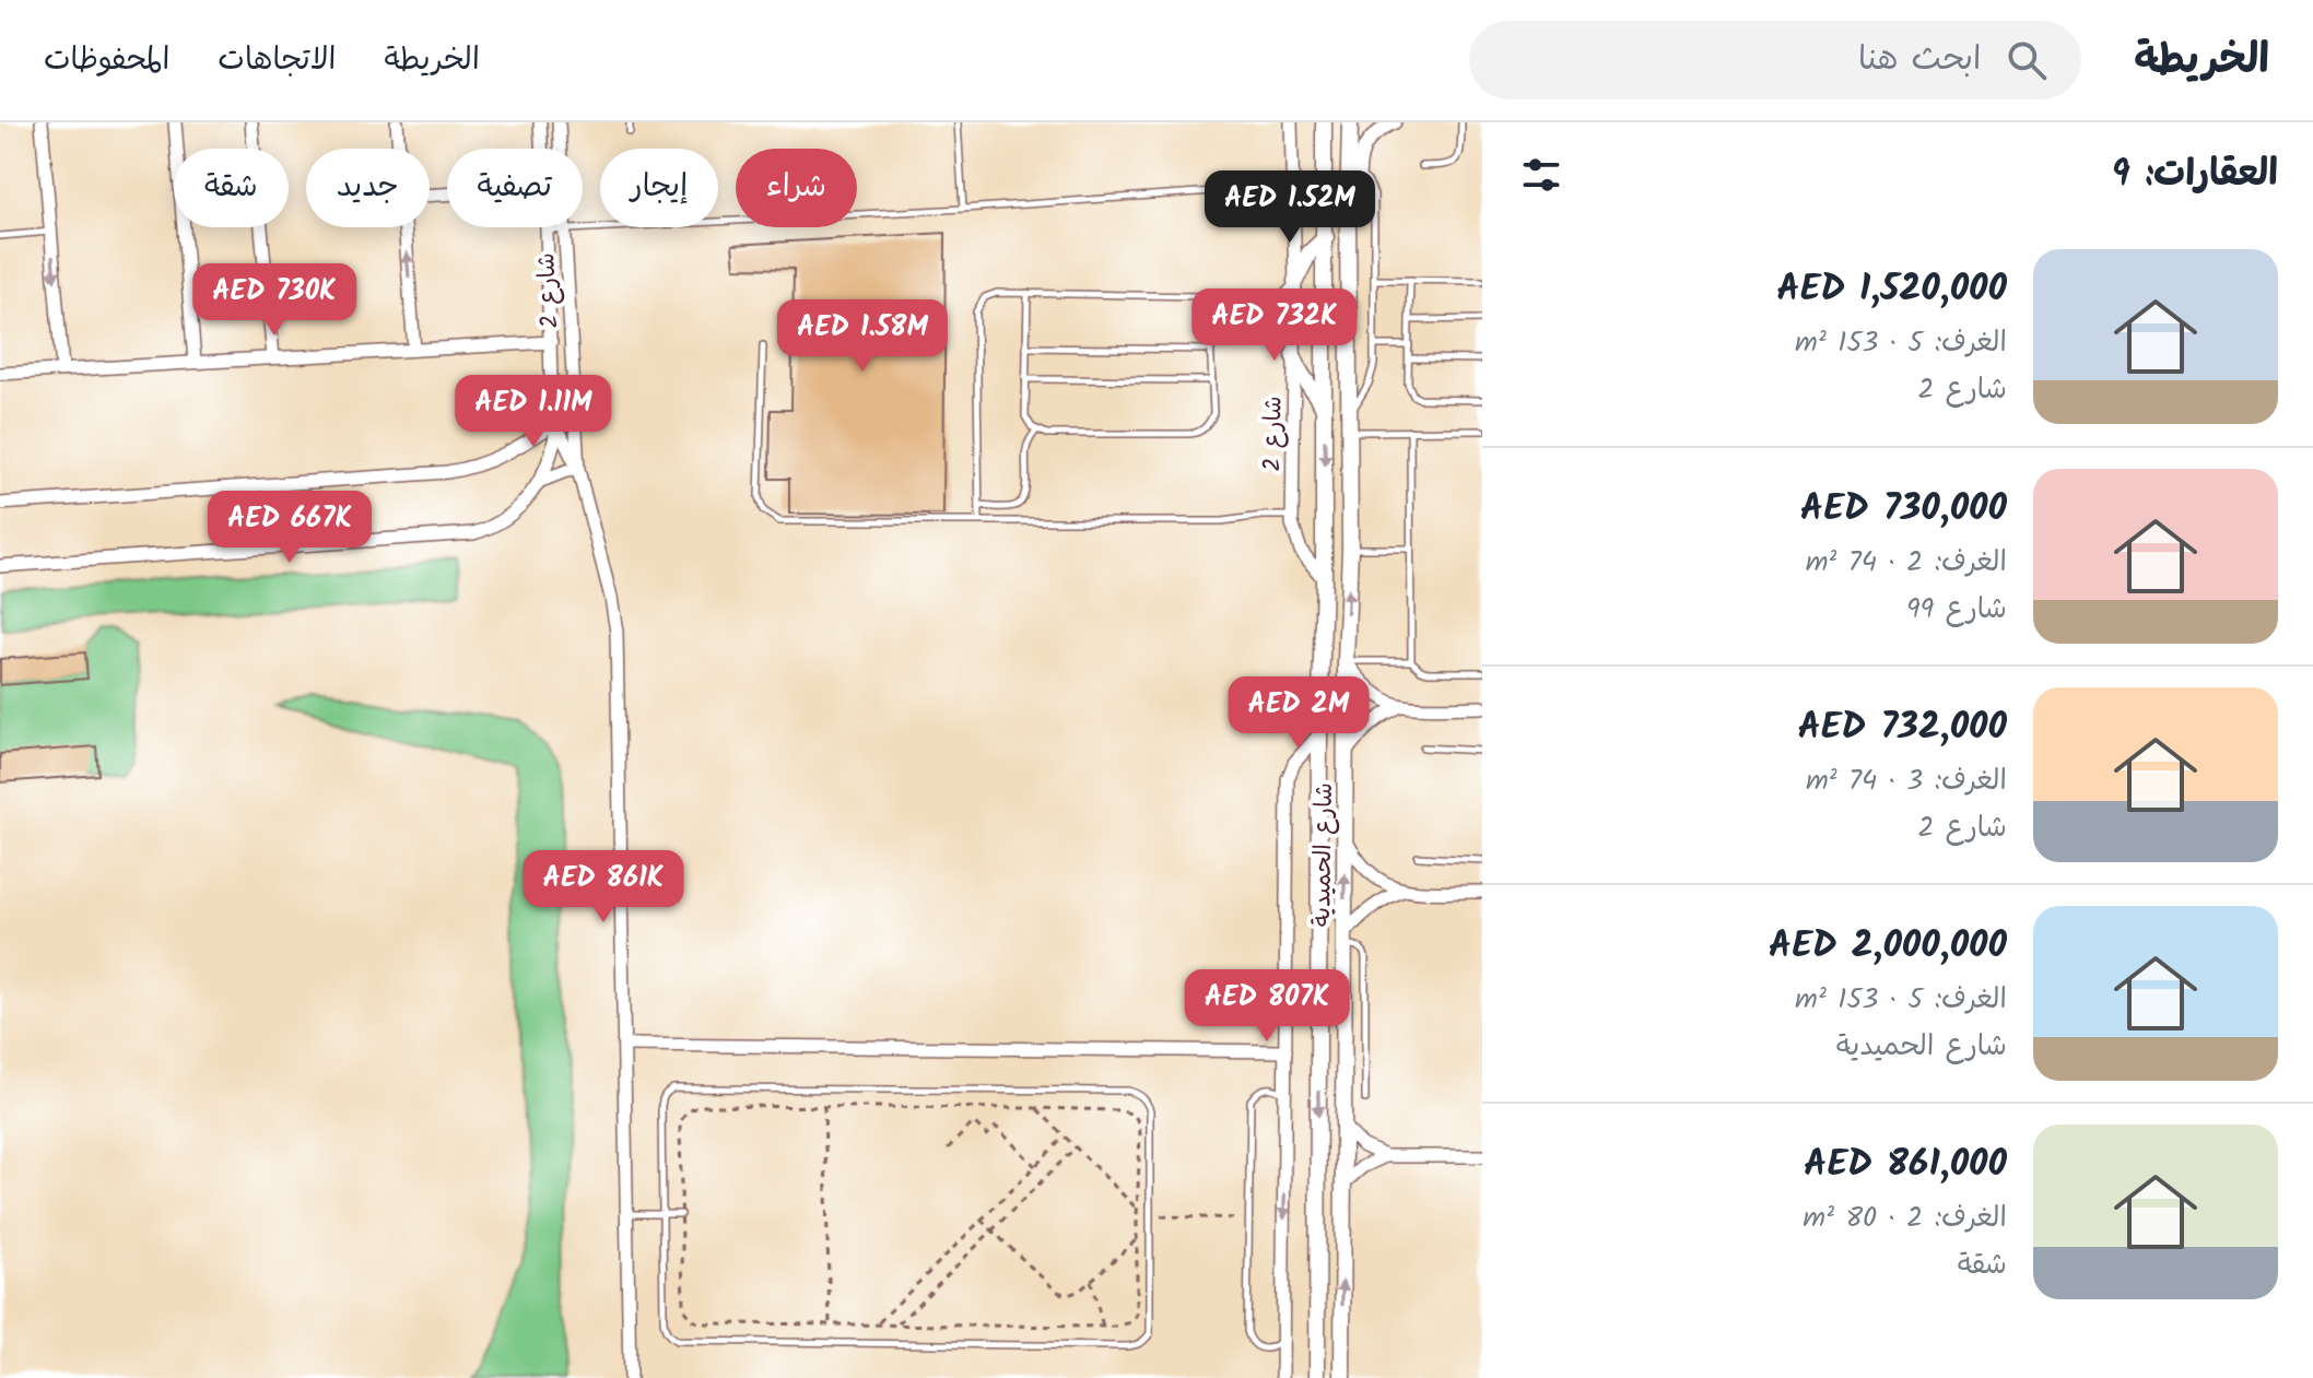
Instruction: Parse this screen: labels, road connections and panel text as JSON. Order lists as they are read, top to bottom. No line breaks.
{"streets":{"street":["شارع 2","شارع الحميدية"]},"crossings":[["شارع 2","شارع الحميدية"]],"page":{"header":"الخريطة","search":"ابحث هنا","nav":["الخريطة","الاتجاهات","المحفوظات"],"heading":"العقارات: 9","chip":["شراء","إيجار","تصفية","جديد","شقة"],"price":["AED 1.52M","AED 730K","AED 732K","AED 1.58M","AED 1.11M","AED 667K","AED 2M","AED 861K","AED 807K"],"list":[{"name":"AED 1,520,000","note":"الغرف: 5 · 153 m² · شارع 2"},{"name":"AED 730,000","note":"الغرف: 2 · 74 m² · شارع 99"},{"name":"AED 732,000","note":"الغرف: 3 · 74 m² · شارع 2"},{"name":"AED 2,000,000","note":"الغرف: 5 · 153 m² · شارع الحميدية"},{"name":"AED 861,000","note":"الغرف: 2 · 80 m² · شقة"}]}}
